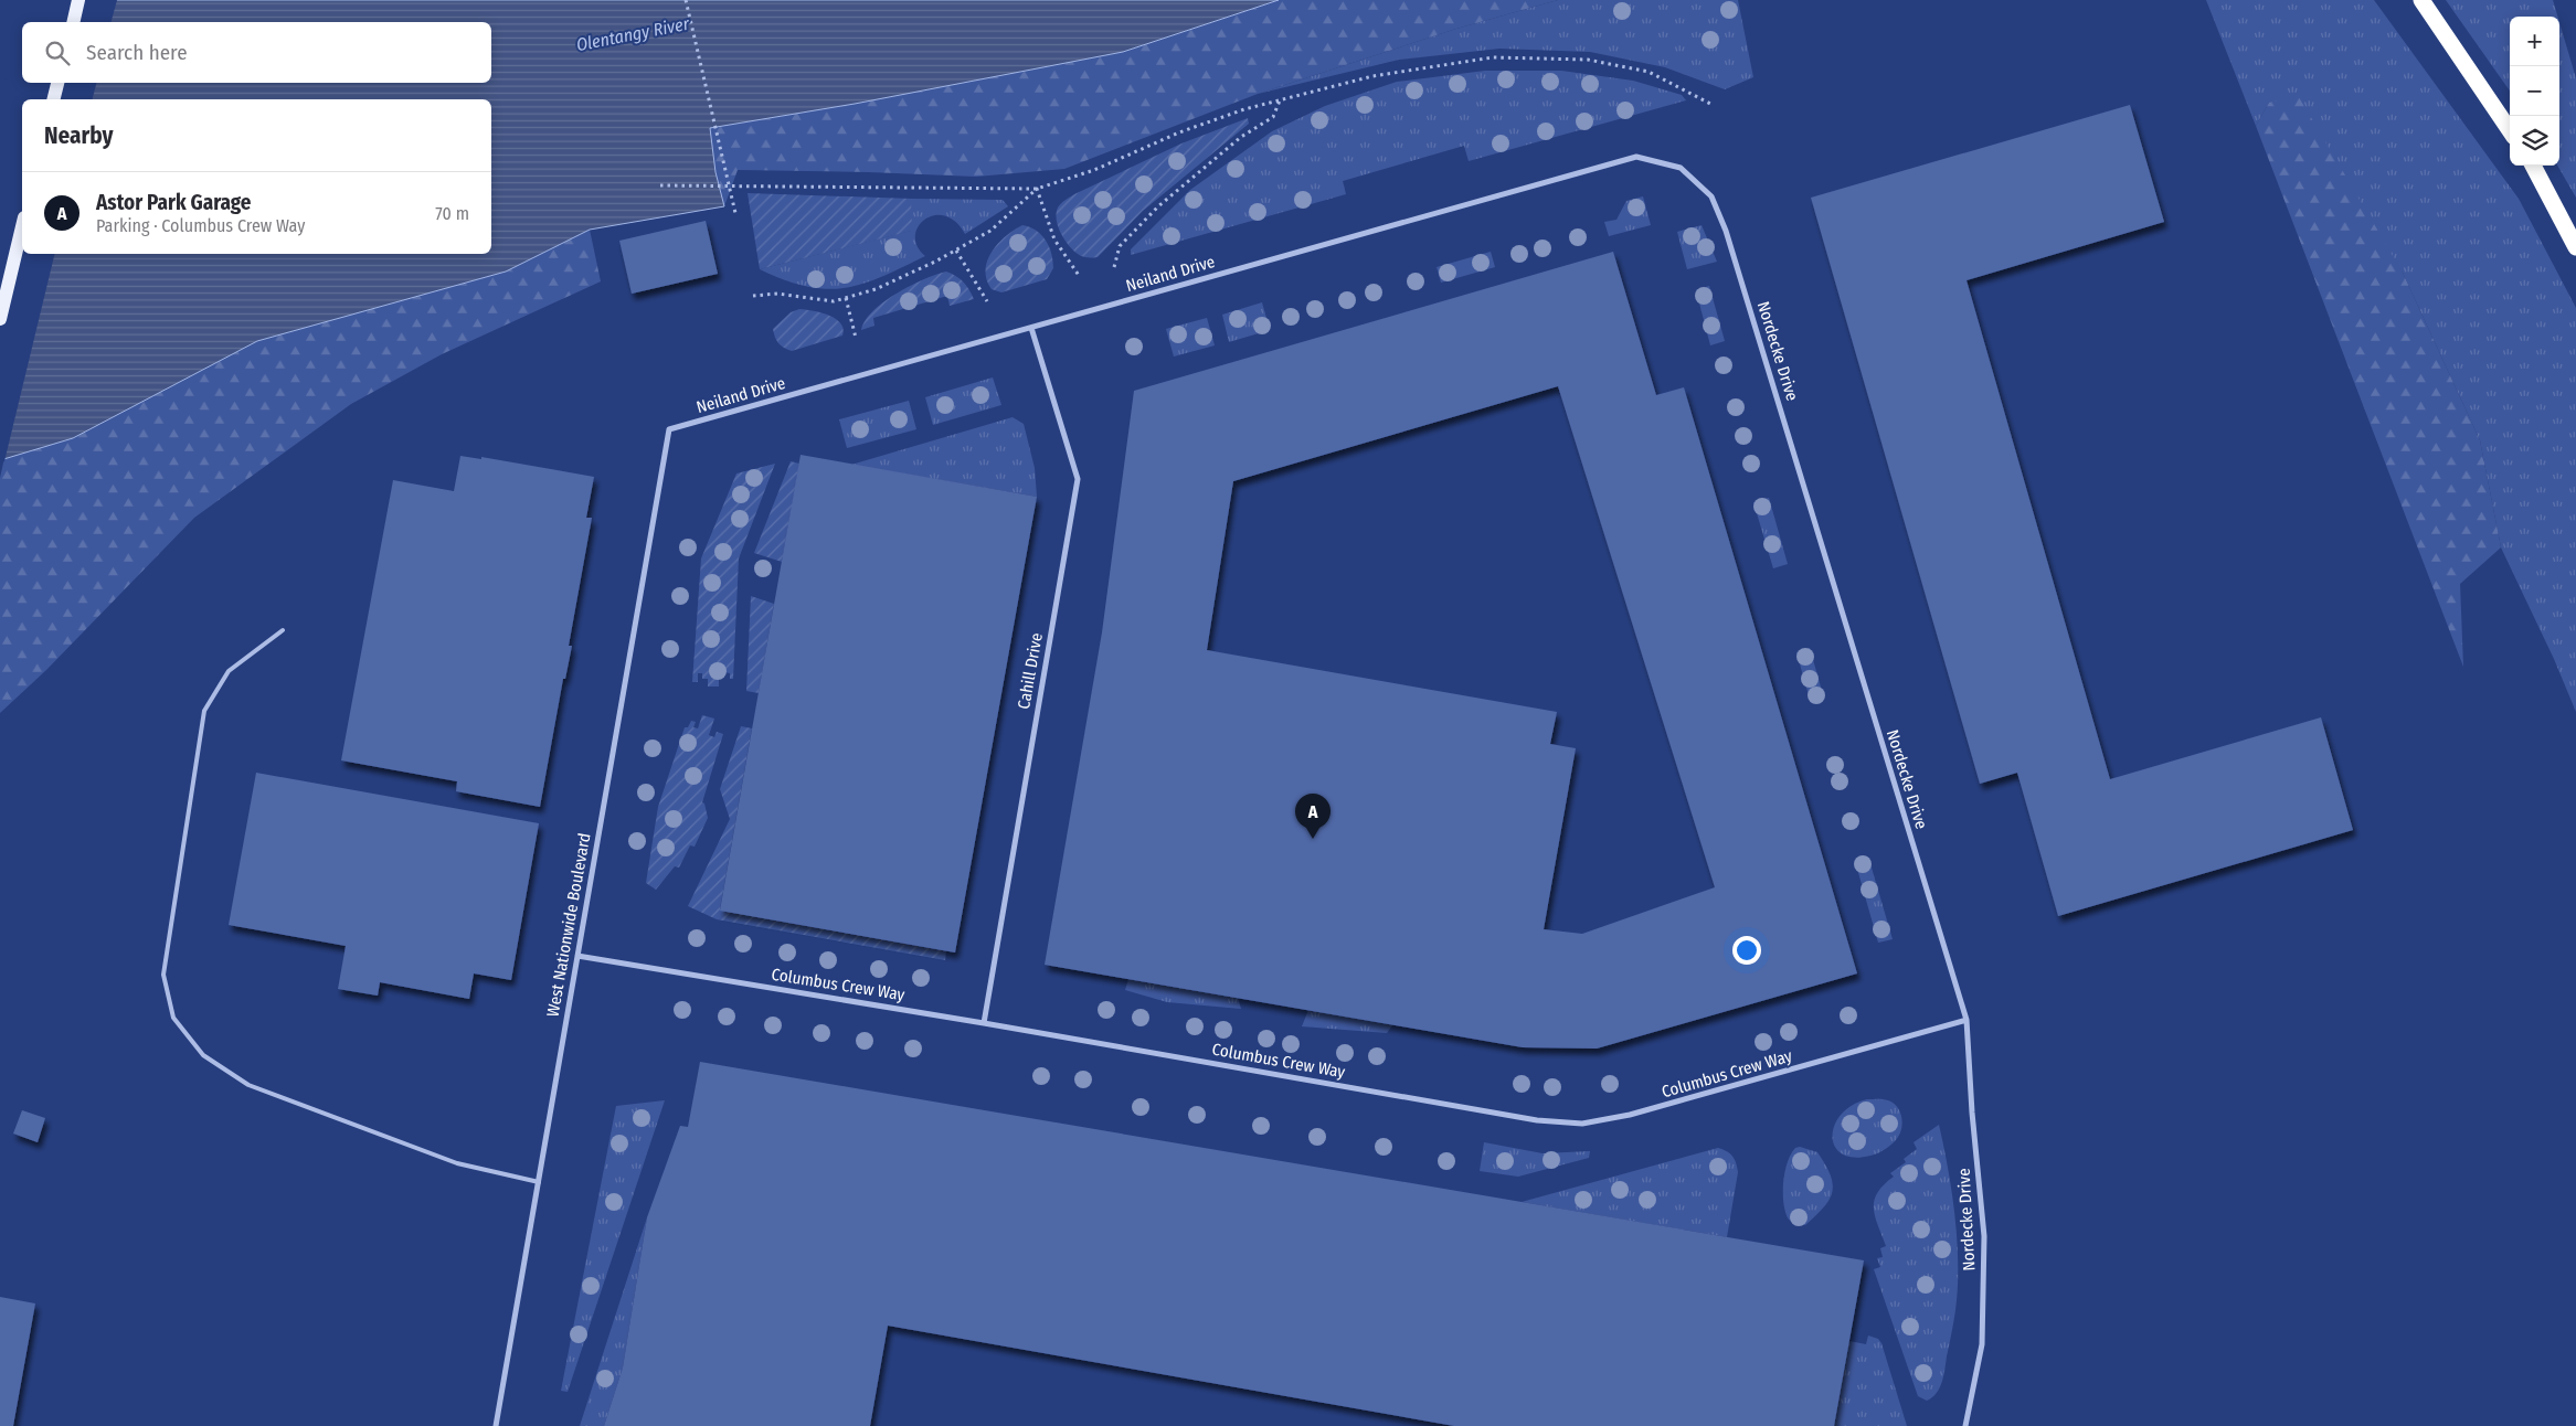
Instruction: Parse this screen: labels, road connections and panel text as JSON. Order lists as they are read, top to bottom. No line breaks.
{"streets":{"street":["Neiland Drive","Nordecke Drive","Cahill Drive","West Nationwide Boulevard","Columbus Crew Way"]},"crossings":[["Neiland Drive","Nordecke Drive"],["Neiland Drive","Cahill Drive"],["Neiland Drive","West Nationwide Boulevard"],["Nordecke Drive","Columbus Crew Way"],["Cahill Drive","Columbus Crew Way"],["West Nationwide Boulevard","Columbus Crew Way"]],"water":["Olentangy River"],"page":{"map_buttons":["+","−"],"search":"Search here","heading":"Nearby","list":[{"mark":"A","name":"Astor Park Garage","note":"Parking · Columbus Crew Way","value":"70 m"}],"pins":"A"}}
